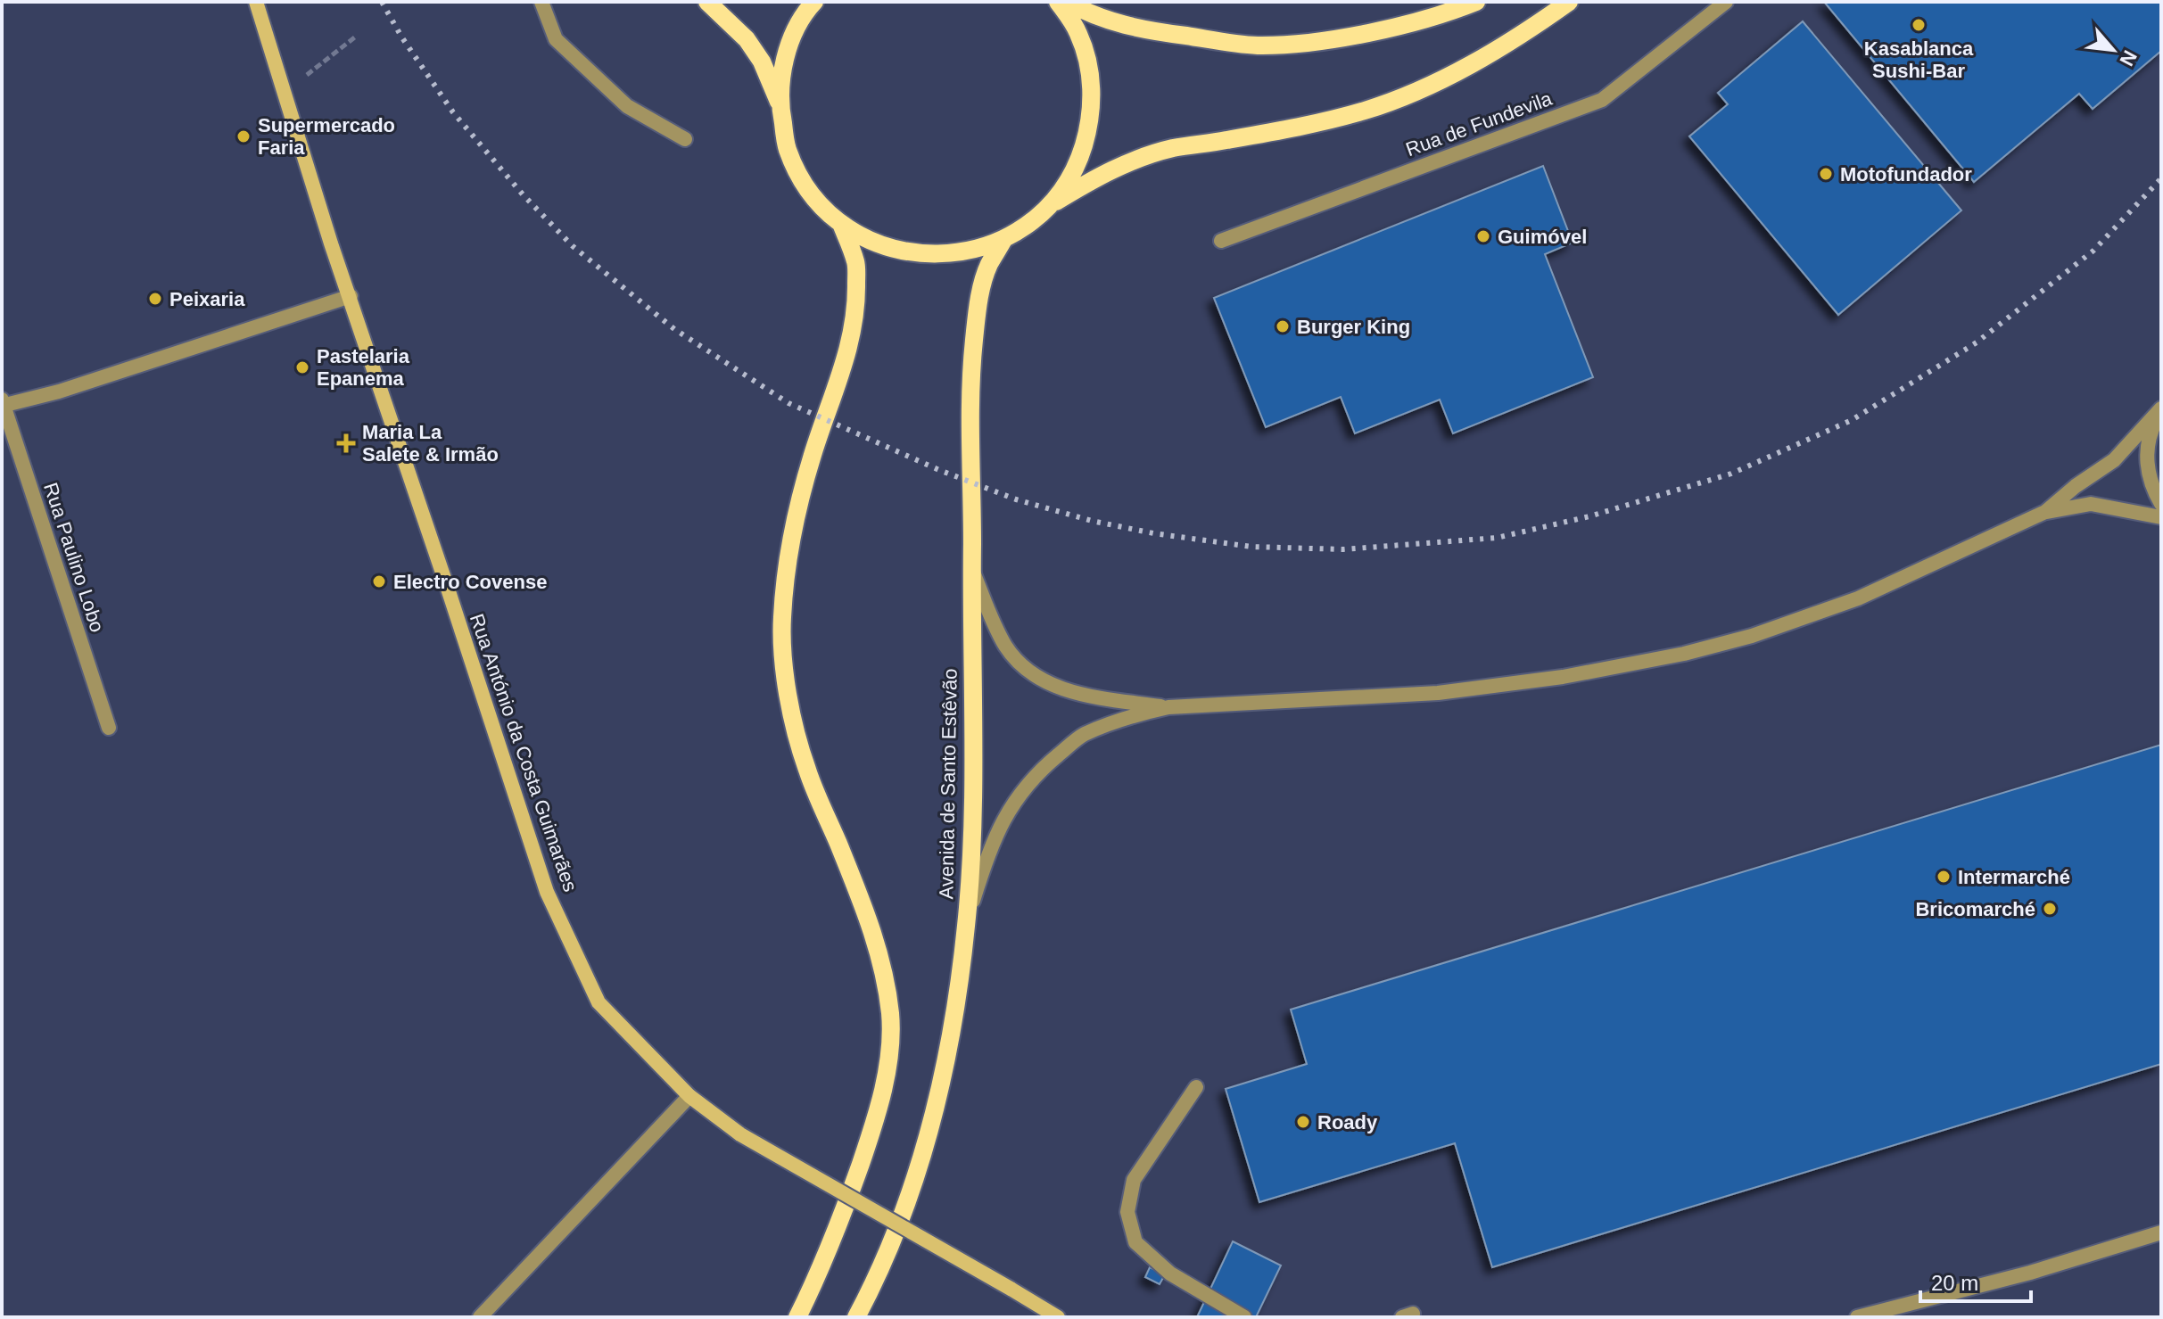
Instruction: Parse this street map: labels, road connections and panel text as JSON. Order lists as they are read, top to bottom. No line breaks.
{"streets":{"main road":["Rua António da Costa Guimarães","Avenida de Santo Estêvão"],"street":["Rua de Fundevila","Rua Paulino Lobo"]},"places":{"other":["Kasablanca Sushi-Bar","Supermercado Faria","Motofundador","Guimóvel","Peixaria","Burger King","Pastelaria Epanema","Electro Covense","Intermarché","Bricomarché","Roady"],"health":["Maria La Salete & Irmão"]},"scale_bar":"20 m","north":"bottom right"}
